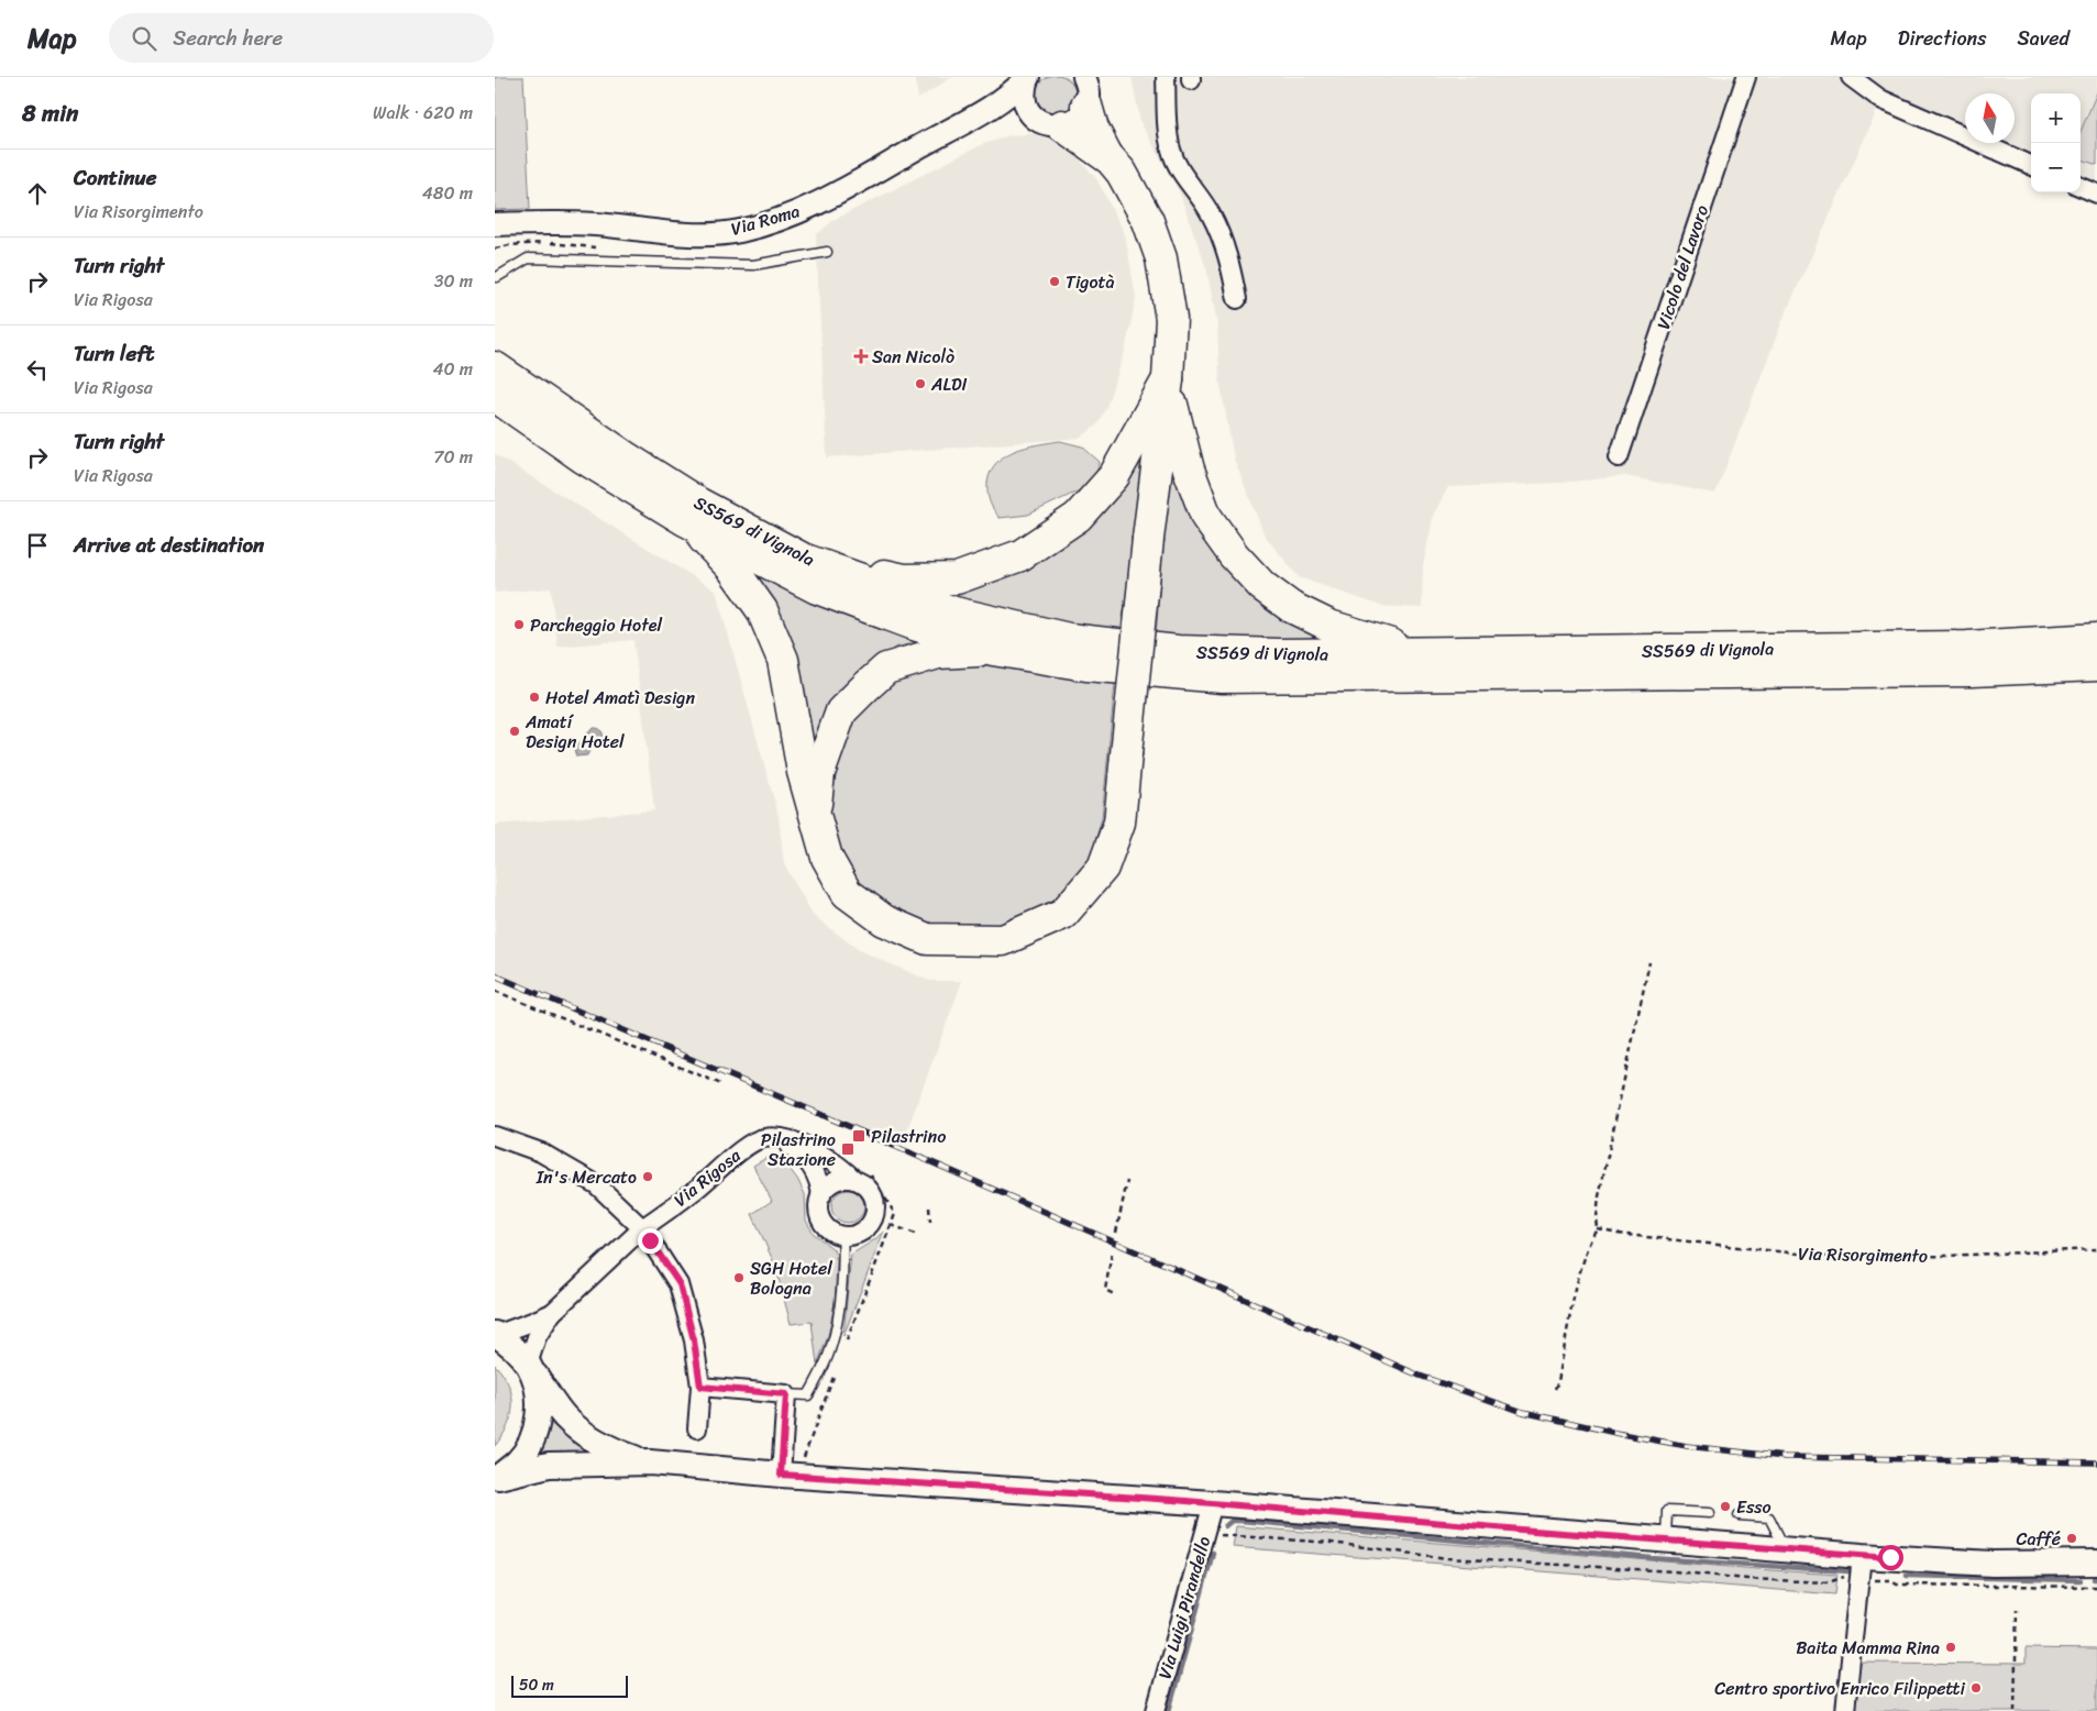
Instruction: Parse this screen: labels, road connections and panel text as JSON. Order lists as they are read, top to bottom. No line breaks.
{"streets":{"highway":["SS569 di Vignola"],"street":["Via Roma","Vicolo del Lavoro","Via Rigosa","Via Luigi Pirandello"],"path":["Via Risorgimento"]},"places":{"other":["Tigotà","ALDI","Parcheggio Hotel","Hotel Amatì Design","Amatí Design Hotel","In's Mercato","SGH Hotel Bologna","Esso","Caffé","Baita Mamma Rina","Centro sportivo Enrico Filippetti"],"health":["San Nicolò"],"transit":["Pilastrino","Pilastrino Stazione"]},"scale_bar":"50 m","north":"top","page":{"header":"Map","search":"Search here","nav":["Map","Directions","Saved"],"heading":["8 min","Walk · 620 m"],"map_buttons":["+","−"],"list":[["Continue","Via Risorgimento","480 m"],["Turn right","Via Rigosa","30 m"],["Turn left","Via Rigosa","40 m"],["Turn right","Via Rigosa","70 m"],"Arrive at destination"],"scale":"50 m"}}
